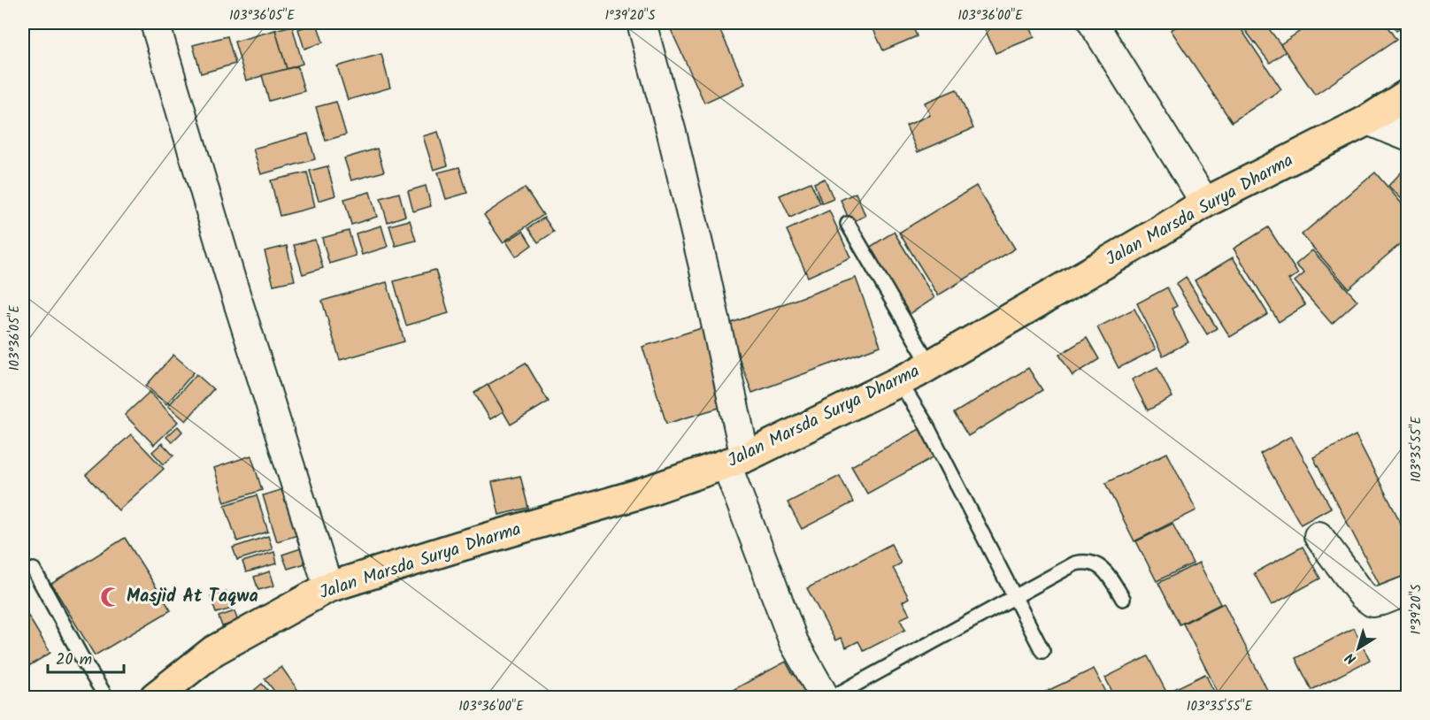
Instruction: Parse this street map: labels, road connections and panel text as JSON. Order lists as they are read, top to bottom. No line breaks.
{"streets":{"highway":["Jalan Marsda Surya Dharma"]},"places":{"mosque":["Masjid At Taqwa"]},"scale_bar":"20 m","north":"bottom left","coordinates":["103°36'05\"E","1°39'20\"S","103°36'00\"E","103°35'55\"E"]}
